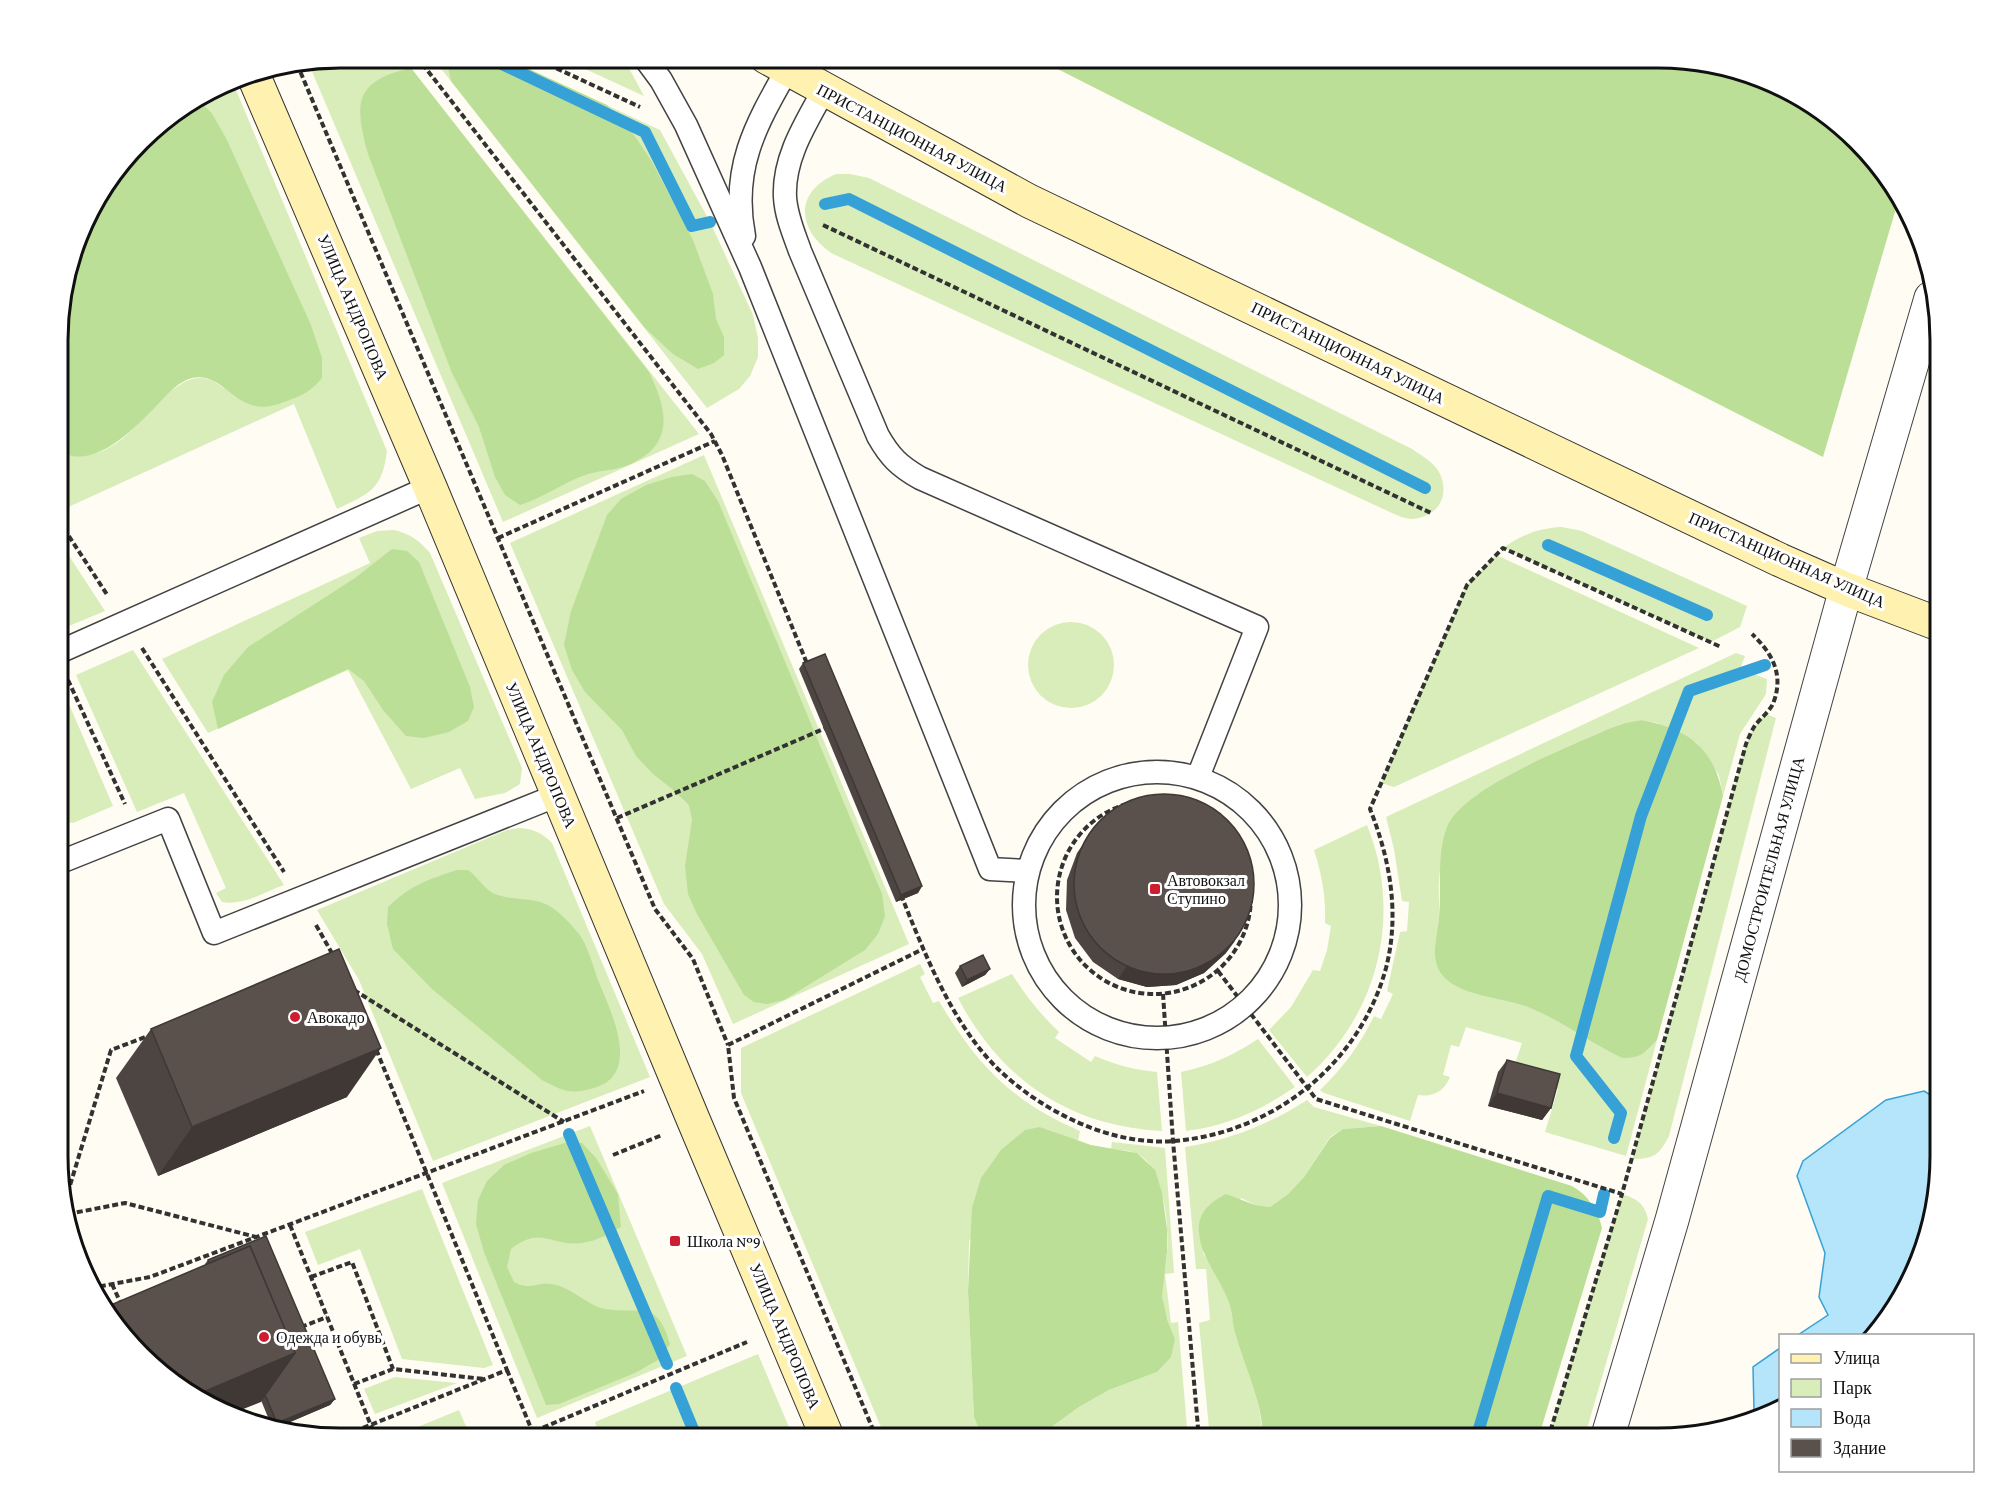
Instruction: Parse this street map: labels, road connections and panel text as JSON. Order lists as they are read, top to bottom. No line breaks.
{"streets":{"main road":["ПРИСТАНЦИОННАЯ УЛИЦА","УЛИЦА АНДРОПОВА"],"street":["ДОМОСТРОИТЕЛЬНАЯ УЛИЦА"]},"crossings":[["ПРИСТАНЦИОННАЯ УЛИЦА","ДОМОСТРОИТЕЛЬНАЯ УЛИЦА"]],"places":{"transit":["Автовокзал Ступино","Школа №9"],"other":["Авокадо","Одежда и обувь"]},"legend":["Улица","Парк","Вода","Здание"]}
